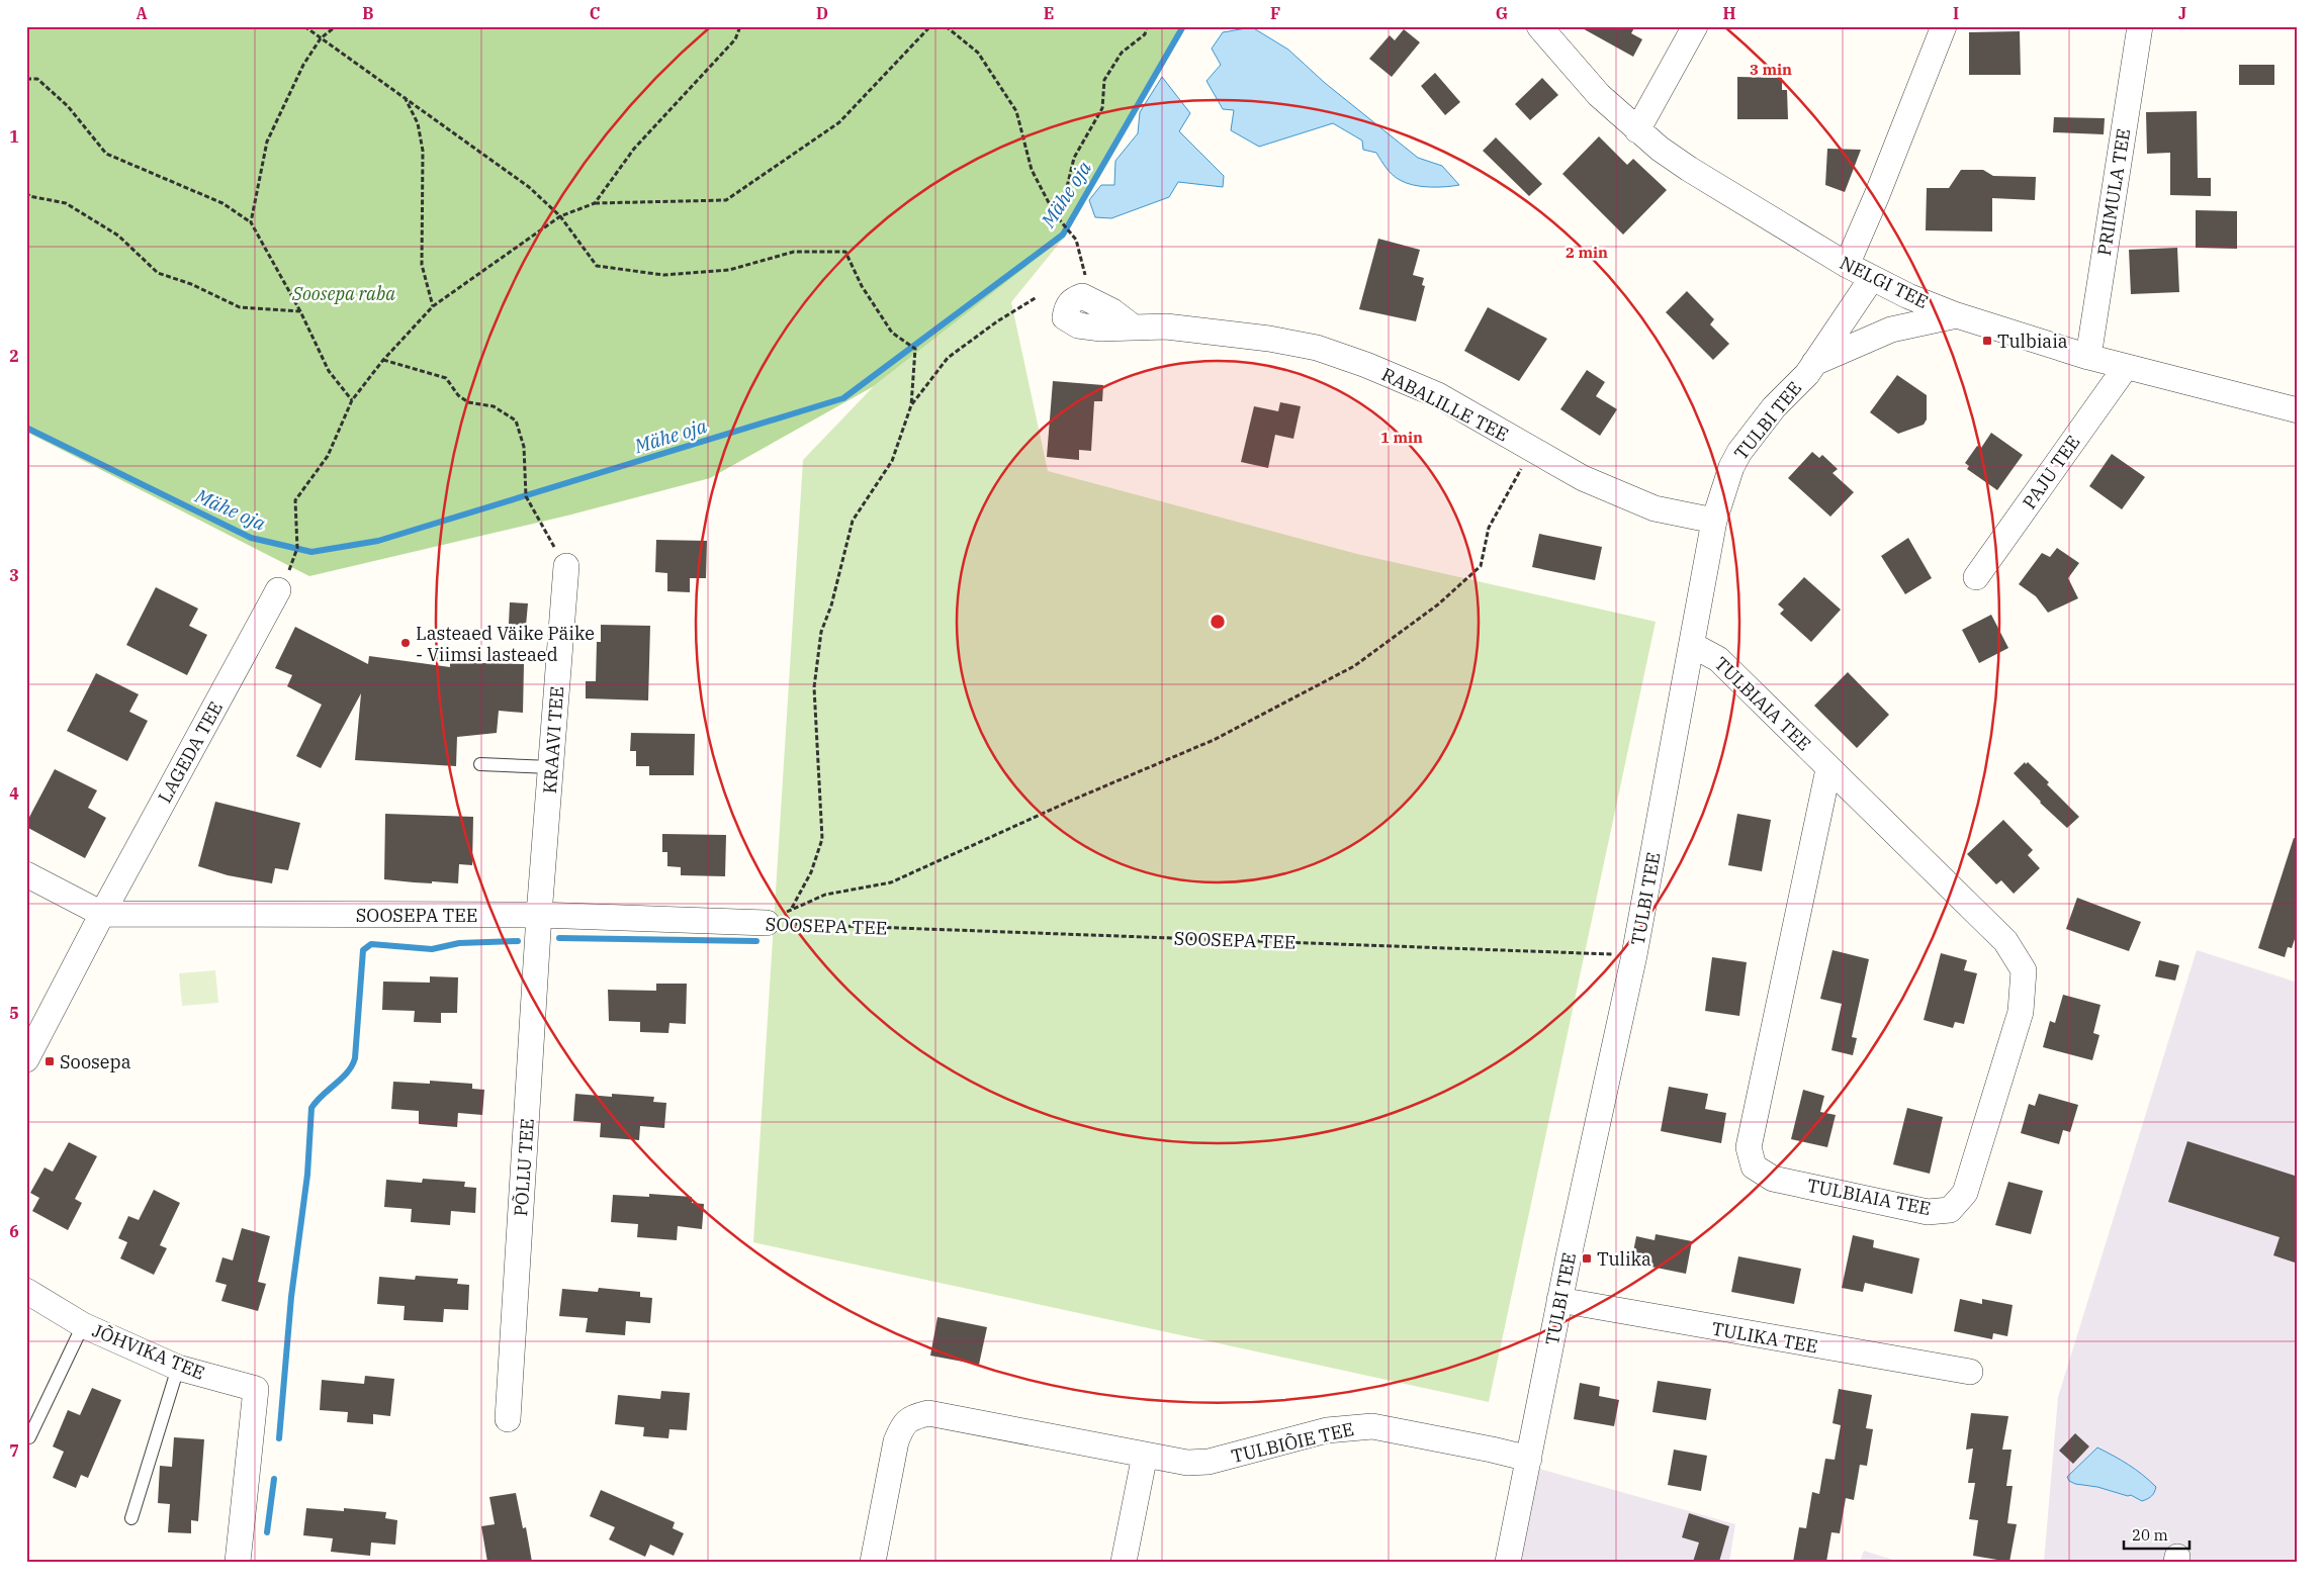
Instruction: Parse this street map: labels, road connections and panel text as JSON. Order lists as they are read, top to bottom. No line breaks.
{"streets":{"street":["PRIIMULA TEE","NELGI TEE","RABALILLE TEE","TULBI TEE","PAJU TEE","TULBIAIA TEE","KRAAVI TEE","LAGEDA TEE","SOOSEPA TEE","PÕLLU TEE","TULIKA TEE","JÕHVIKA TEE","TULBIÕIE TEE"]},"crossings":[["PRIIMULA TEE","NELGI TEE"],["NELGI TEE","TULBI TEE"],["NELGI TEE","PAJU TEE"],["RABALILLE TEE","TULBI TEE"],["TULBI TEE","TULBIAIA TEE"],["TULBI TEE","SOOSEPA TEE"],["TULBI TEE","TULIKA TEE"],["TULBI TEE","TULBIÕIE TEE"],["KRAAVI TEE","SOOSEPA TEE"],["KRAAVI TEE","PÕLLU TEE"],["LAGEDA TEE","SOOSEPA TEE"],["SOOSEPA TEE","PÕLLU TEE"]],"water":["Mähe oja"],"parks":["Soosepa raba"],"places":{"transit":["Tulbiaia","Soosepa","Tulika"],"other":["Lasteaed Väike Päike - Viimsi lasteaed"]},"scale_bar":"20 m","grid":{"columns":["A","B","C","D","E","F","G","H","I","J"],"rows":["1","2","3","4","5","6","7"]},"rings":["3 min","2 min","1 min"]}
